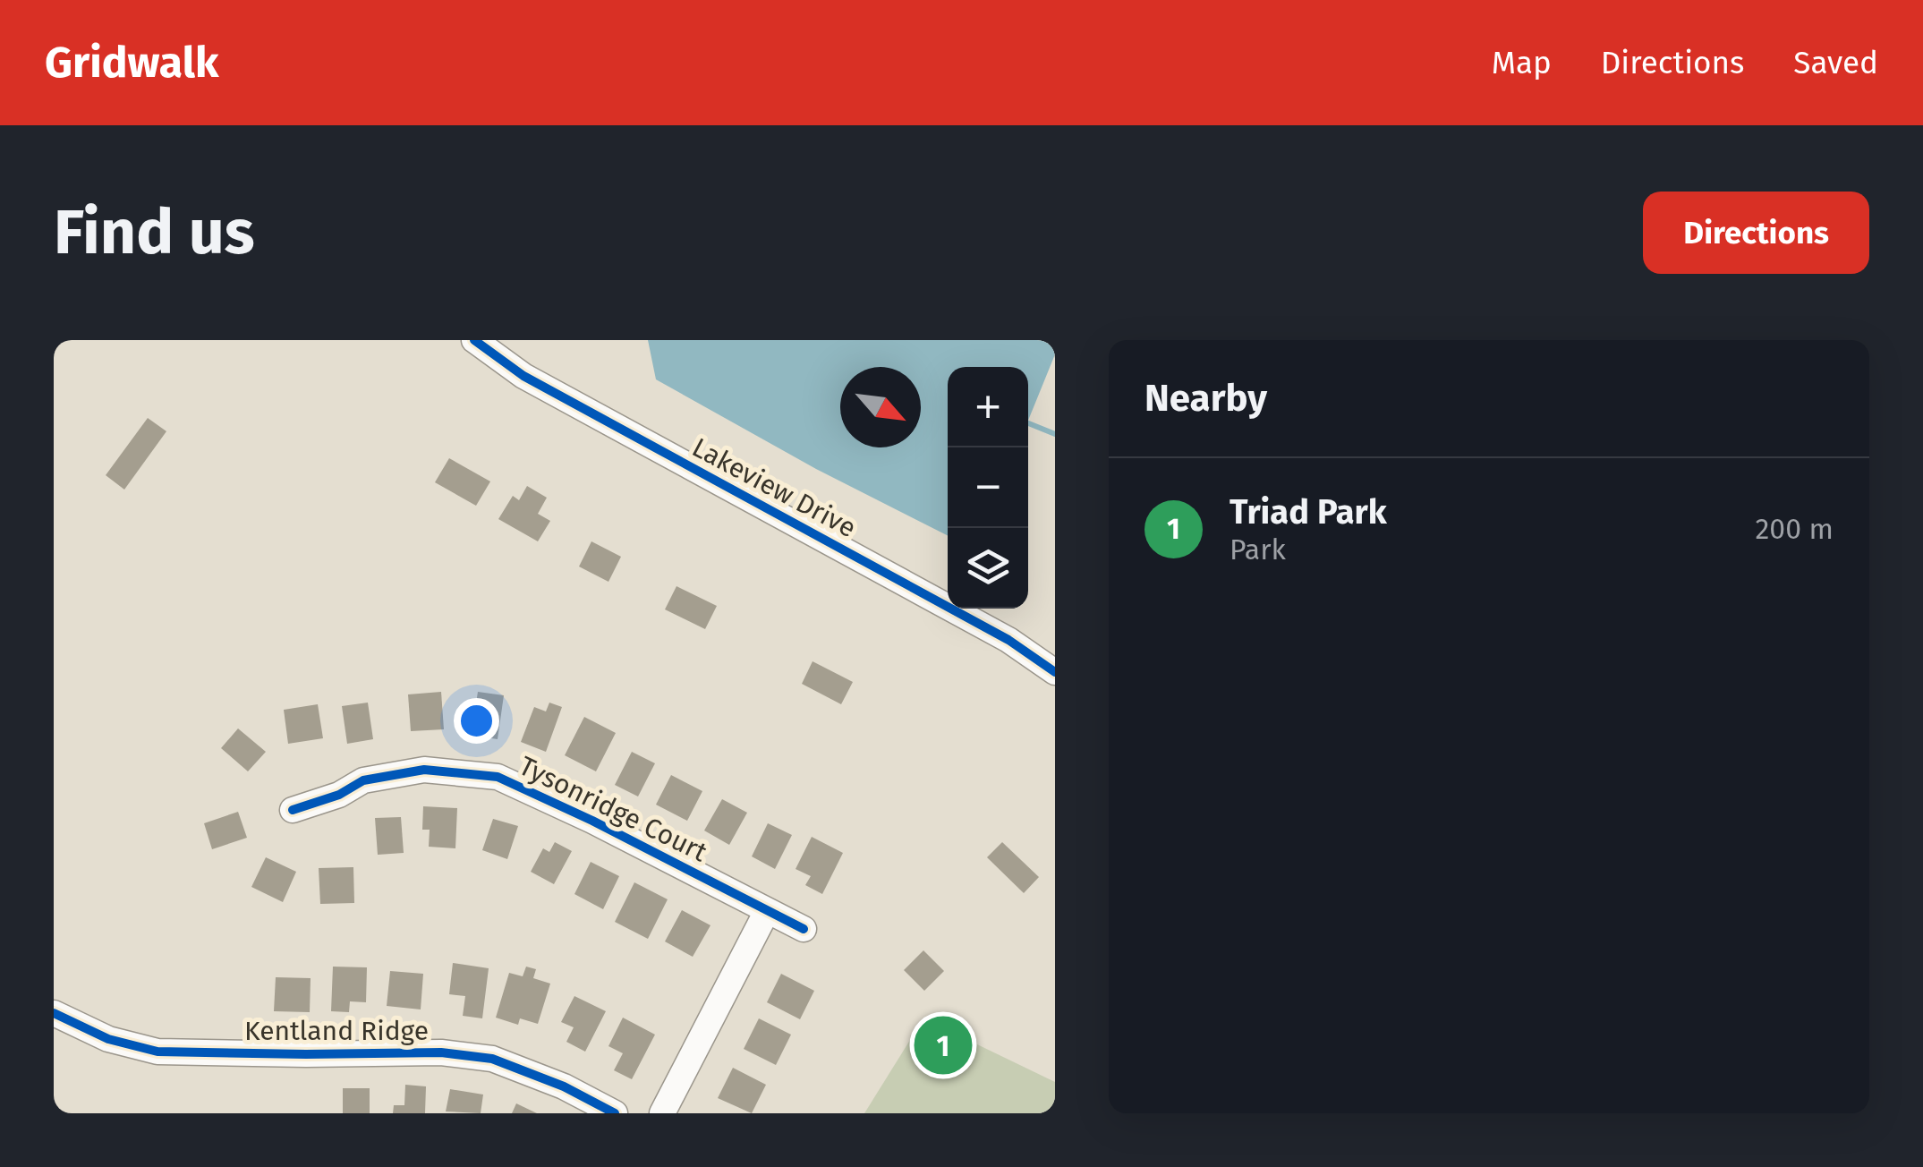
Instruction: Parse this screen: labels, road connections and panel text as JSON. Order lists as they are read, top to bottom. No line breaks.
{"streets":{"street":["Lakeview Drive","Tysonridge Court","Kentland Ridge"]},"north":"bottom right","page":{"header":"Gridwalk","nav":["Map","Directions","Saved"],"buttons":"Directions","title":"Find us","heading":"Nearby","map_buttons":["+","−"],"list":[{"mark":"1","name":"Triad Park","note":"Park","value":"200 m"}],"pins":"1"}}
